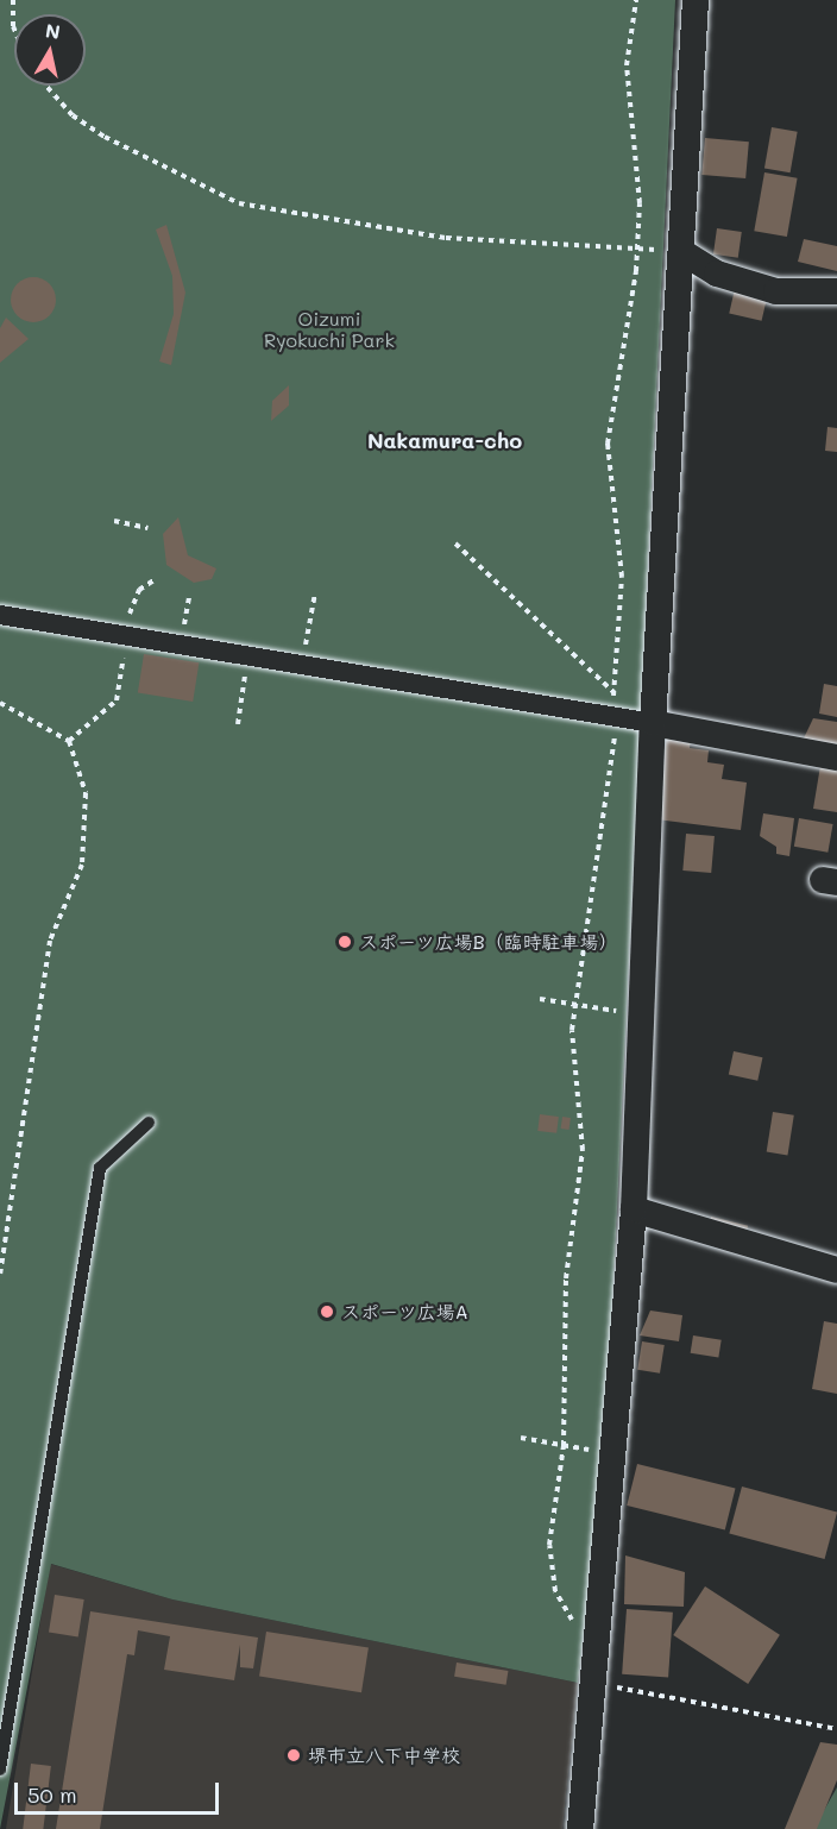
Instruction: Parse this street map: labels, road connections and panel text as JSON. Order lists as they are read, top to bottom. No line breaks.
{"districts":["Nakamura-cho"],"parks":["Oizumi Ryokuchi Park"],"places":["スポーツ広場B（臨時駐車場）","スポーツ広場A","堺市立八下中学校"],"scale_bar":"50 m","north":"top"}
